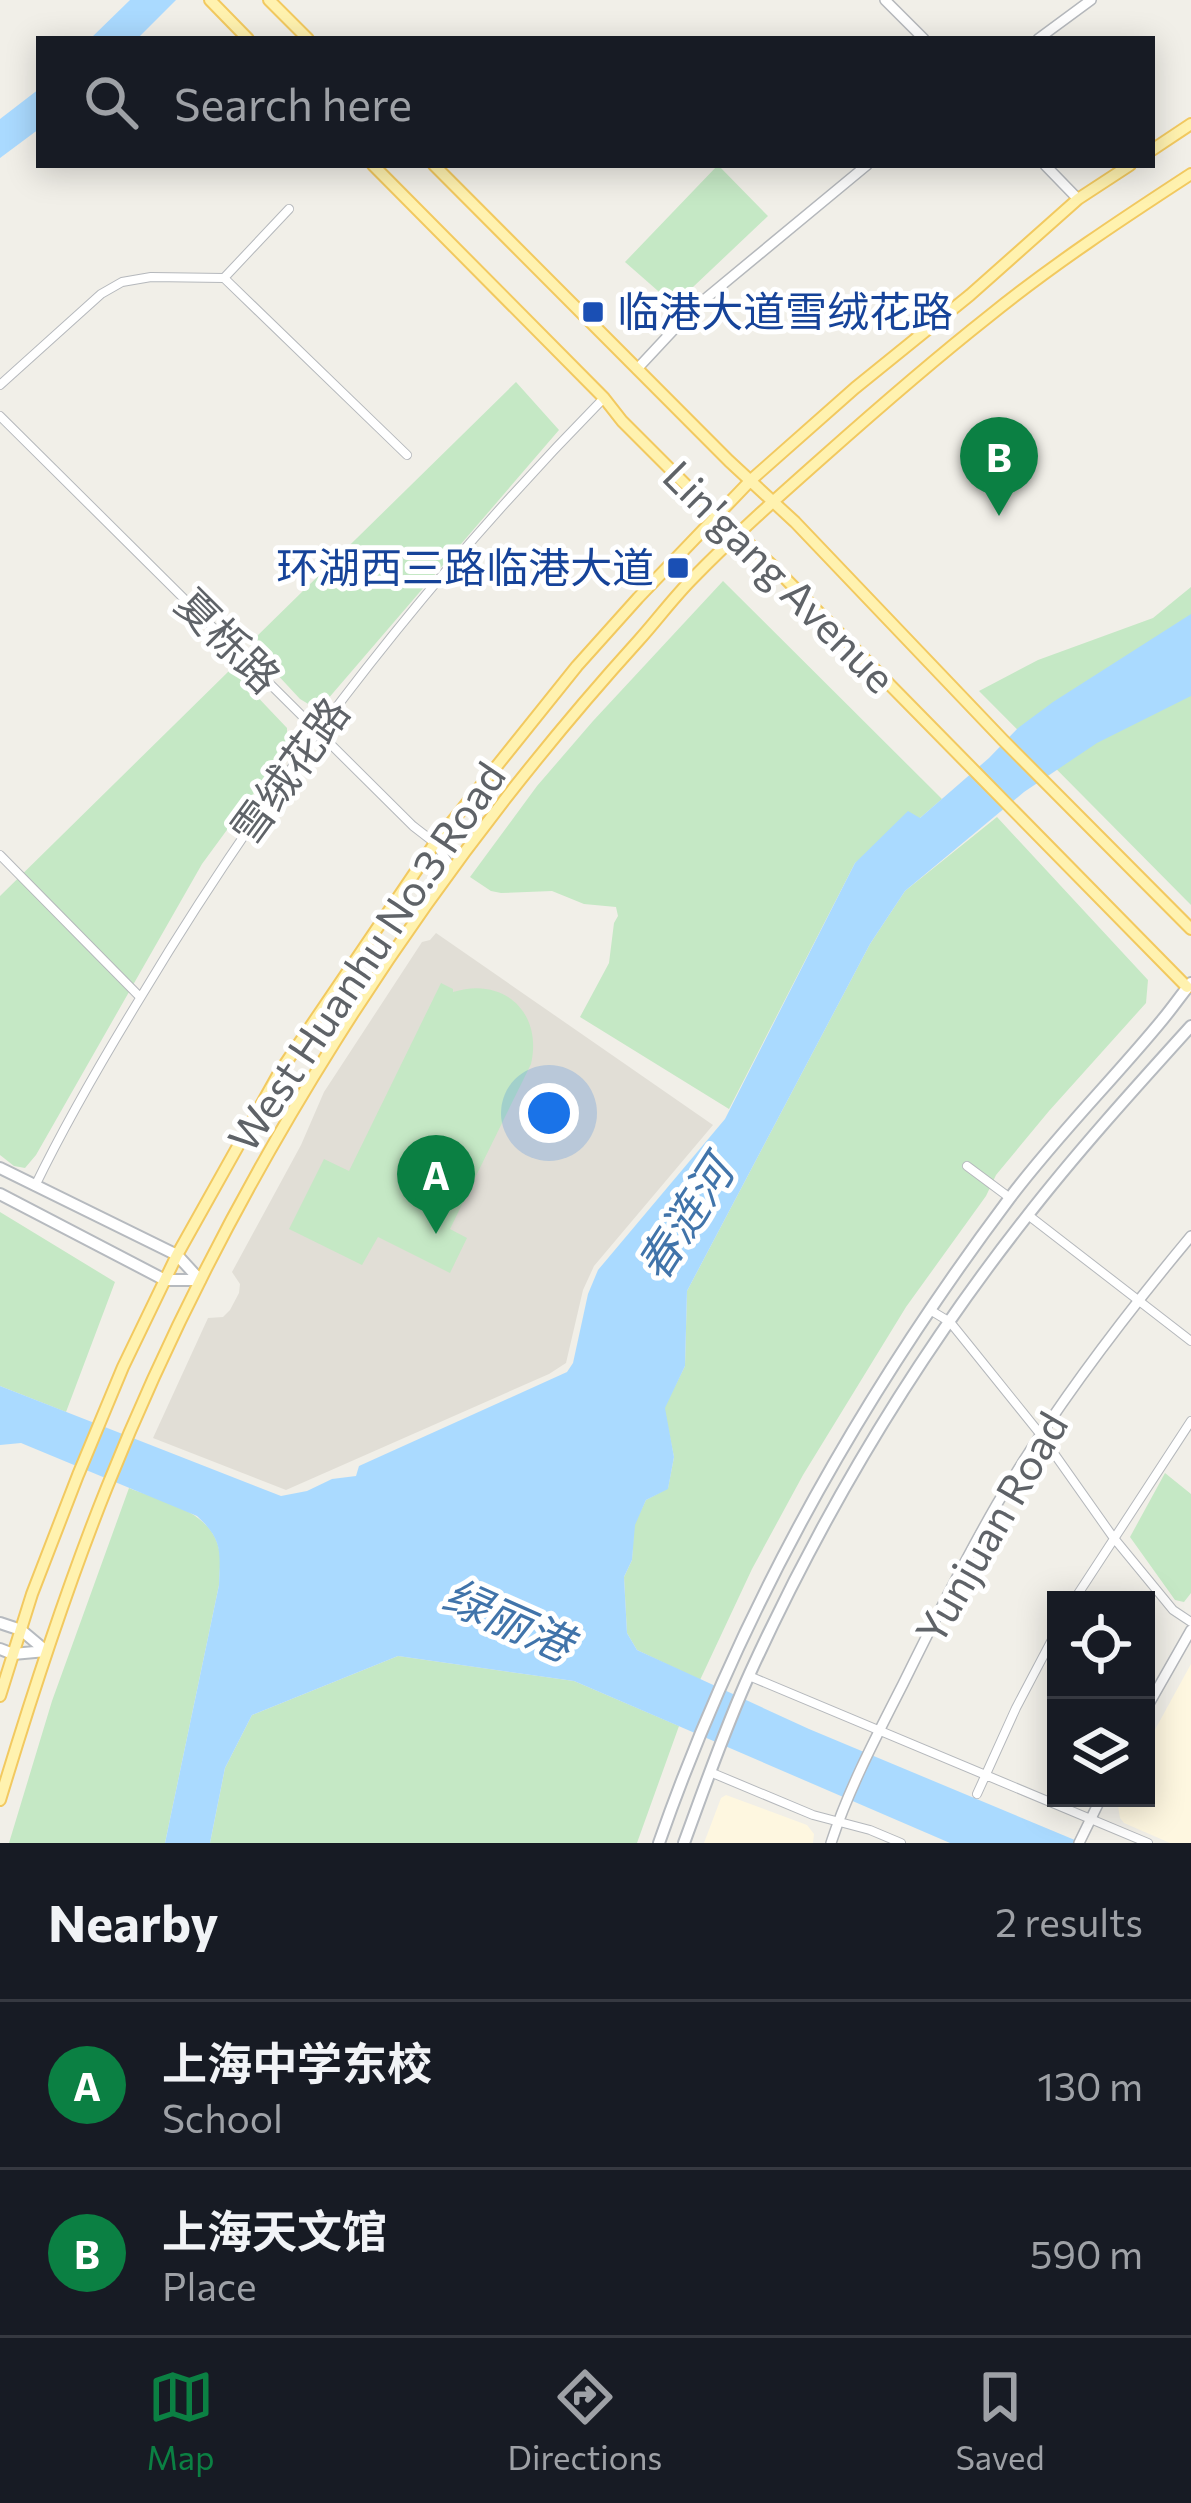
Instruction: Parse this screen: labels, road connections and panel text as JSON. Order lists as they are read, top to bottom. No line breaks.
{"streets":{"main road":["Lin'gang Avenue","West Huanhu No.3 Road"],"street":["夏栎路","雪绒花路","Yunjuan Road"]},"crossings":[["Lin'gang Avenue","雪绒花路"],["Lin'gang Avenue","West Huanhu No.3 Road"],["夏栎路","雪绒花路"],["夏栎路","West Huanhu No.3 Road"]],"water":["春涟河","绿丽港"],"places":{"transit":["临港大道雪绒花路","环湖西三路临港大道"]},"page":{"search":"Search here","pins":["B","A"],"heading":["Nearby","2 results"],"list":[{"mark":"A","name":"上海中学东校","note":"School","value":"130 m"},{"mark":"B","name":"上海天文馆","note":"Place","value":"590 m"}],"nav":["Map","Directions","Saved"]}}
